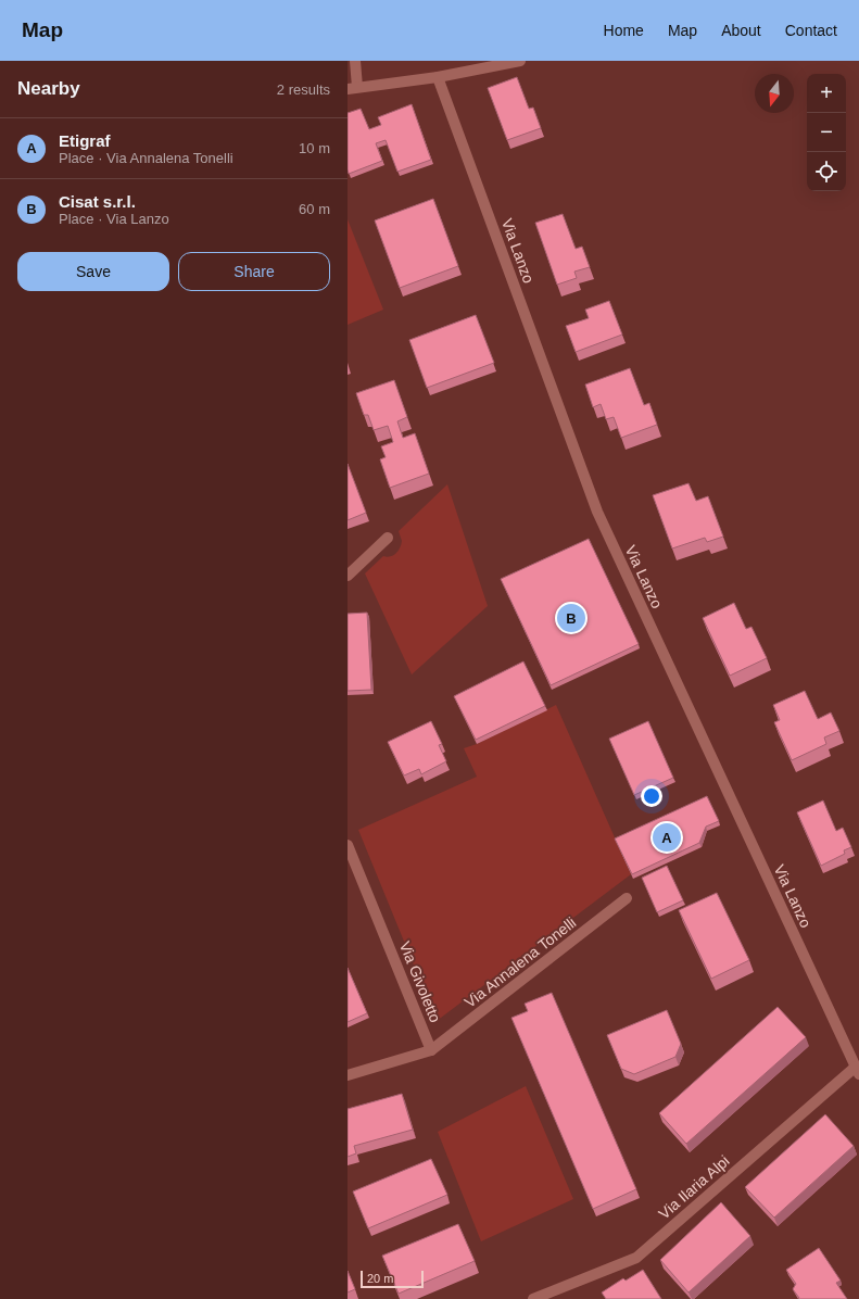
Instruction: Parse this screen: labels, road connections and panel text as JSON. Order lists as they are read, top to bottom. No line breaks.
{"streets":{"street":["Via Lanzo","Via Annalena Tonelli","Via Givoletto","Via Ilaria Alpi"]},"crossings":[["Via Lanzo","Via Ilaria Alpi"],["Via Annalena Tonelli","Via Givoletto"]],"scale_bar":"20 m","north":"bottom","page":{"header":"Map","nav":["Home","Map","About","Contact"],"heading":["Nearby","2 results"],"map_buttons":["+","−"],"list":[{"mark":"A","name":"Etigraf","note":"Place · Via Annalena Tonelli","value":"10 m"},{"mark":"B","name":"Cisat s.r.l.","note":"Place · Via Lanzo","value":"60 m"}],"buttons":["Save","Share"],"pins":["B","A"],"scale":"20 m"}}
